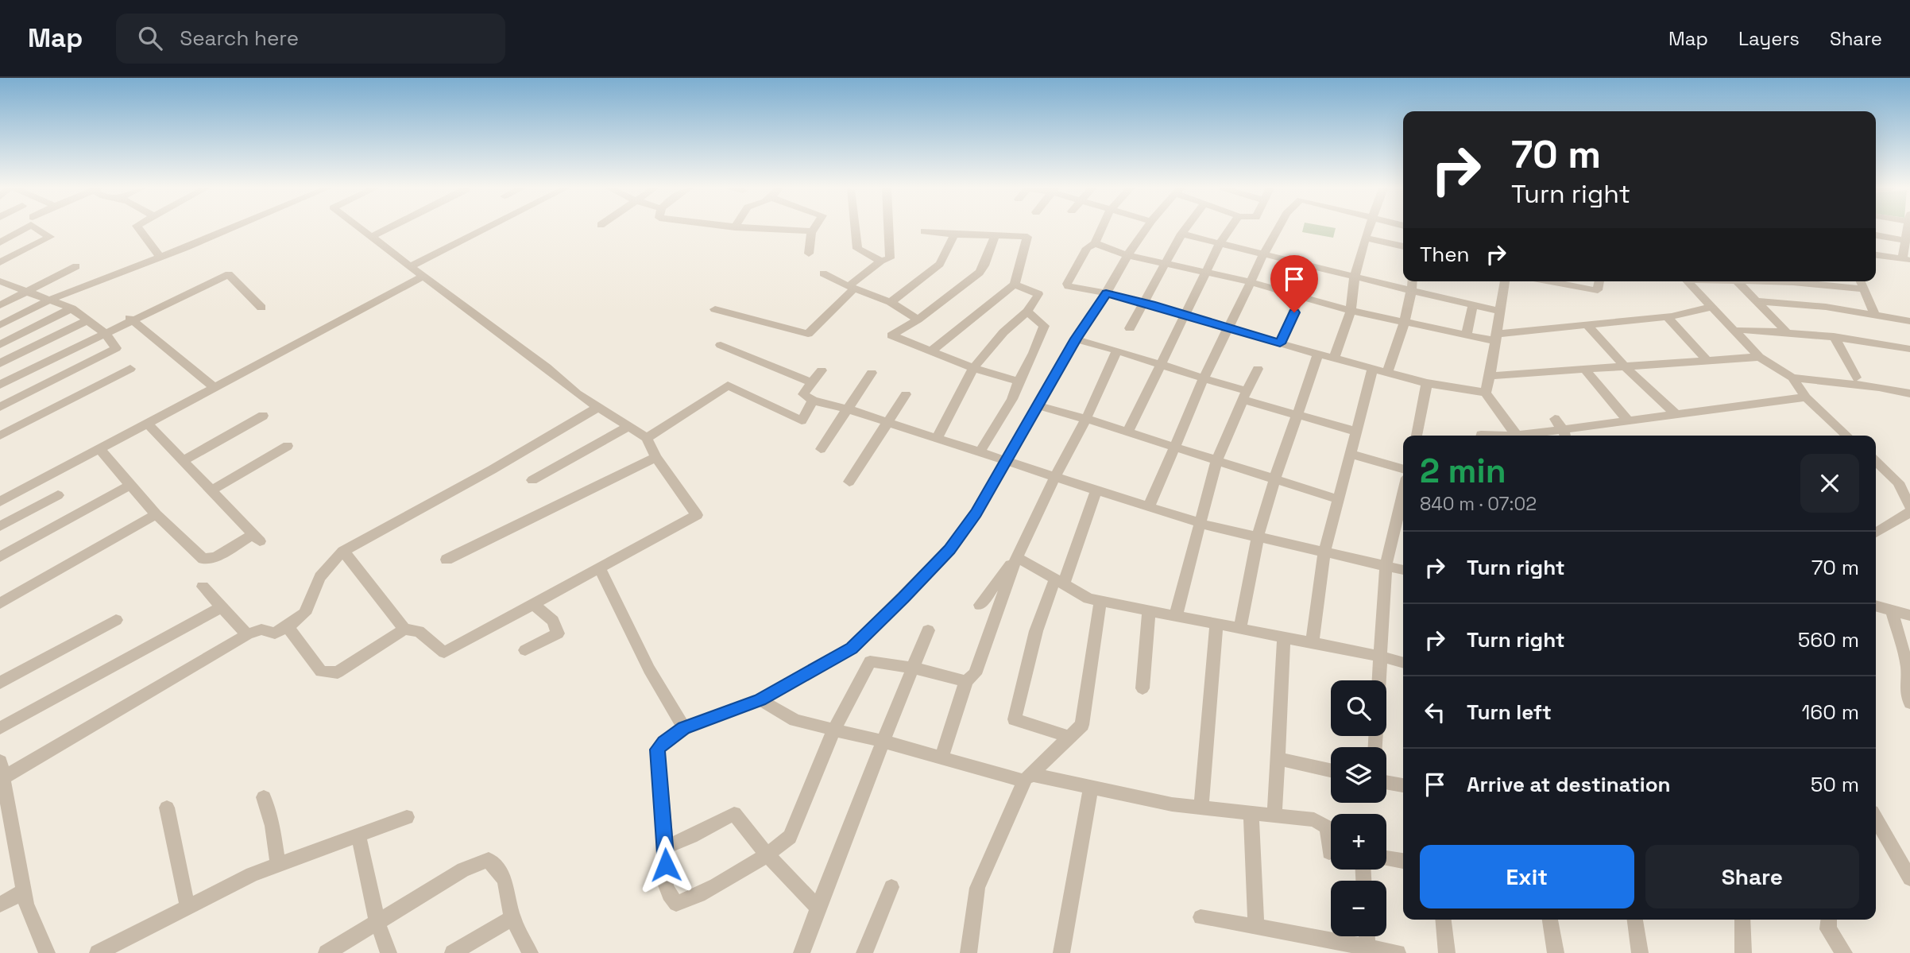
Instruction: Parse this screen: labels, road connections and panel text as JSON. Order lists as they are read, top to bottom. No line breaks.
{"page":{"header":"Map","search":"Search here","nav":["Map","Layers","Share"],"turn":["70 m","Turn right"],"then":"Then","heading":["2 min","840 m · 07:02"],"list":[{"name":"Turn right","value":"70 m"},{"name":"Turn right","value":"560 m"},{"name":"Turn left","value":"160 m"},{"name":"Arrive at destination","value":"50 m"}],"map_buttons":["+","−"],"buttons":["Exit","Share"]}}
